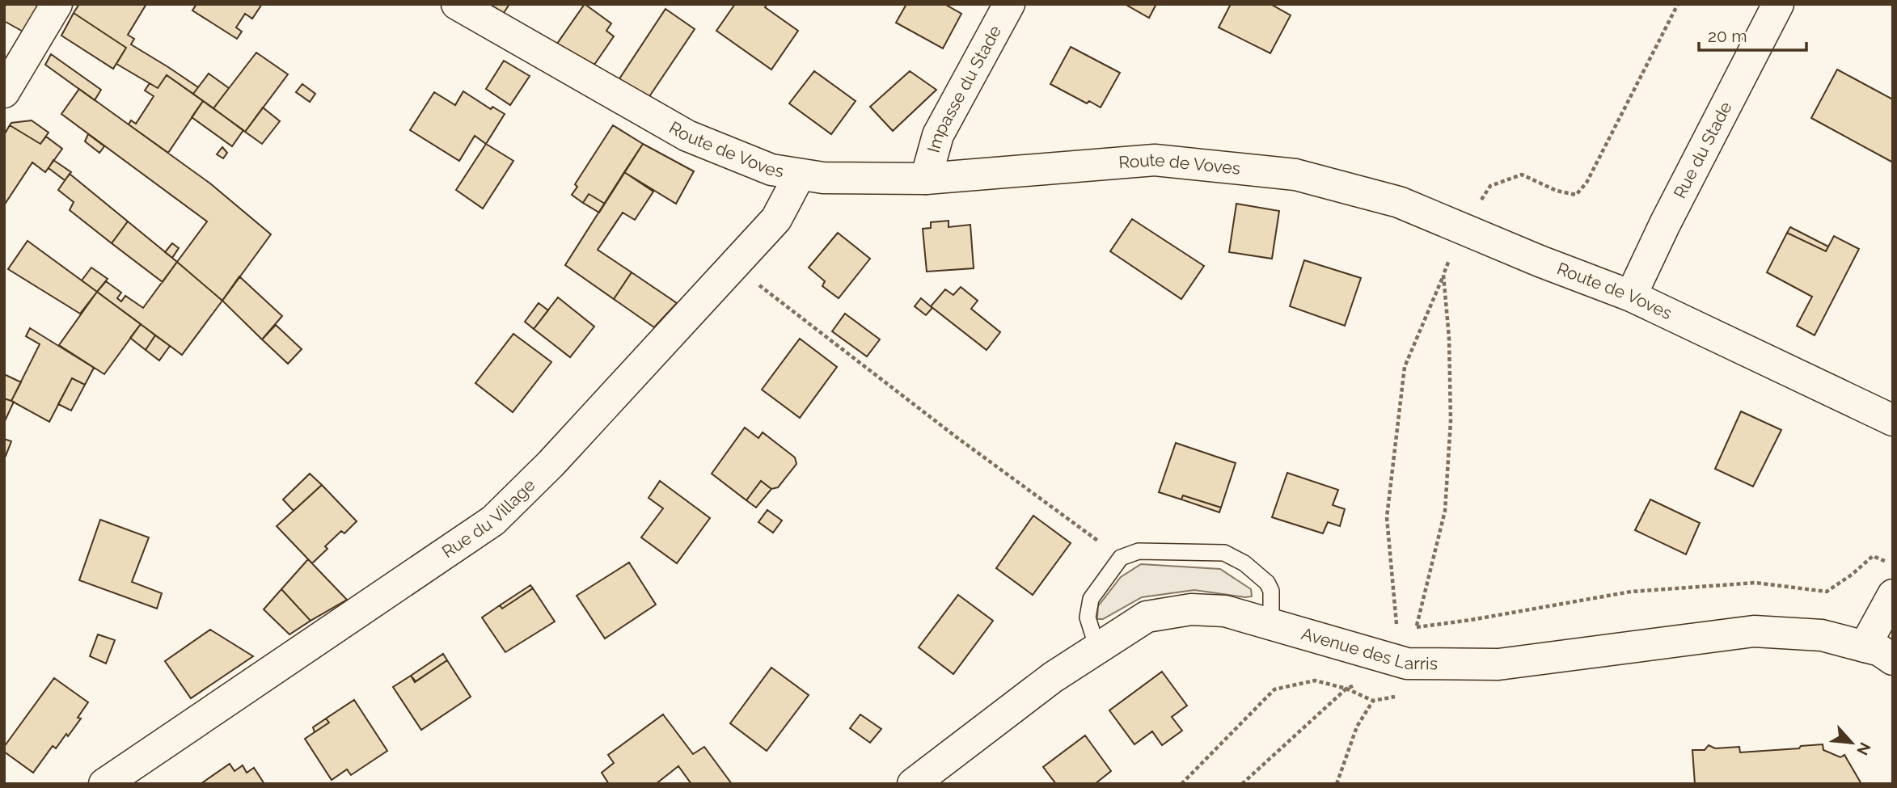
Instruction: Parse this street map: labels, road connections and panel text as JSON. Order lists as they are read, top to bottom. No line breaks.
{"streets":{"street":["Impasse du Stade","Route de Voves","Rue du Stade","Rue du Village","Avenue des Larris"]},"crossings":[["Impasse du Stade","Route de Voves"],["Route de Voves","Rue du Stade"],["Route de Voves","Rue du Village"]],"scale_bar":"20 m","north":"bottom right"}
